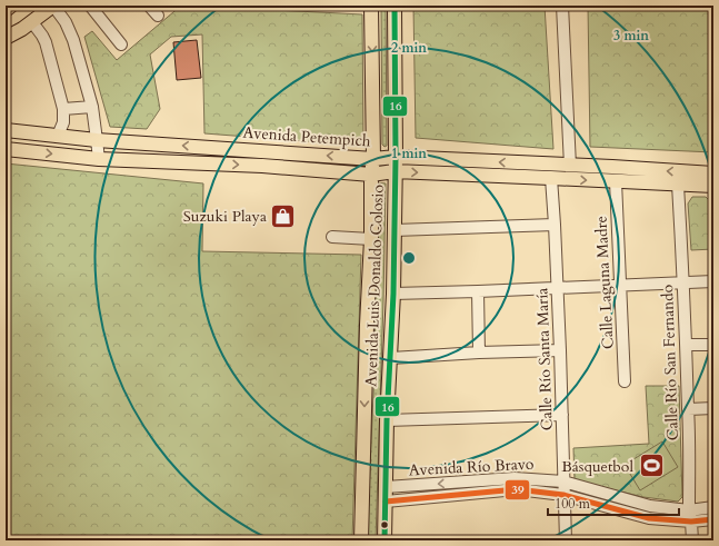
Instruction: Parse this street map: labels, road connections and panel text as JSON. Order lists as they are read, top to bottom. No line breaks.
{"streets":{"main road":["Avenida Petempich","Avenida Luis Donaldo Colosio"],"street":["Calle Laguna Madre","Calle Río Santa María","Calle Río San Fernando","Avenida Río Bravo"]},"crossings":[["Avenida Petempich","Calle Laguna Madre"],["Avenida Petempich","Avenida Luis Donaldo Colosio"],["Avenida Petempich","Calle Río Santa María"],["Avenida Petempich","Calle Río San Fernando"],["Avenida Luis Donaldo Colosio","Avenida Río Bravo"],["Calle Río Santa María","Avenida Río Bravo"],["Calle Río San Fernando","Avenida Río Bravo"]],"places":{"shop":["Suzuki Playa"],"sports":["Básquetbol"]},"lines":["transit line 16","transit line 39"],"scale_bar":"100 m","rings":["3 min","2 min","1 min"]}
